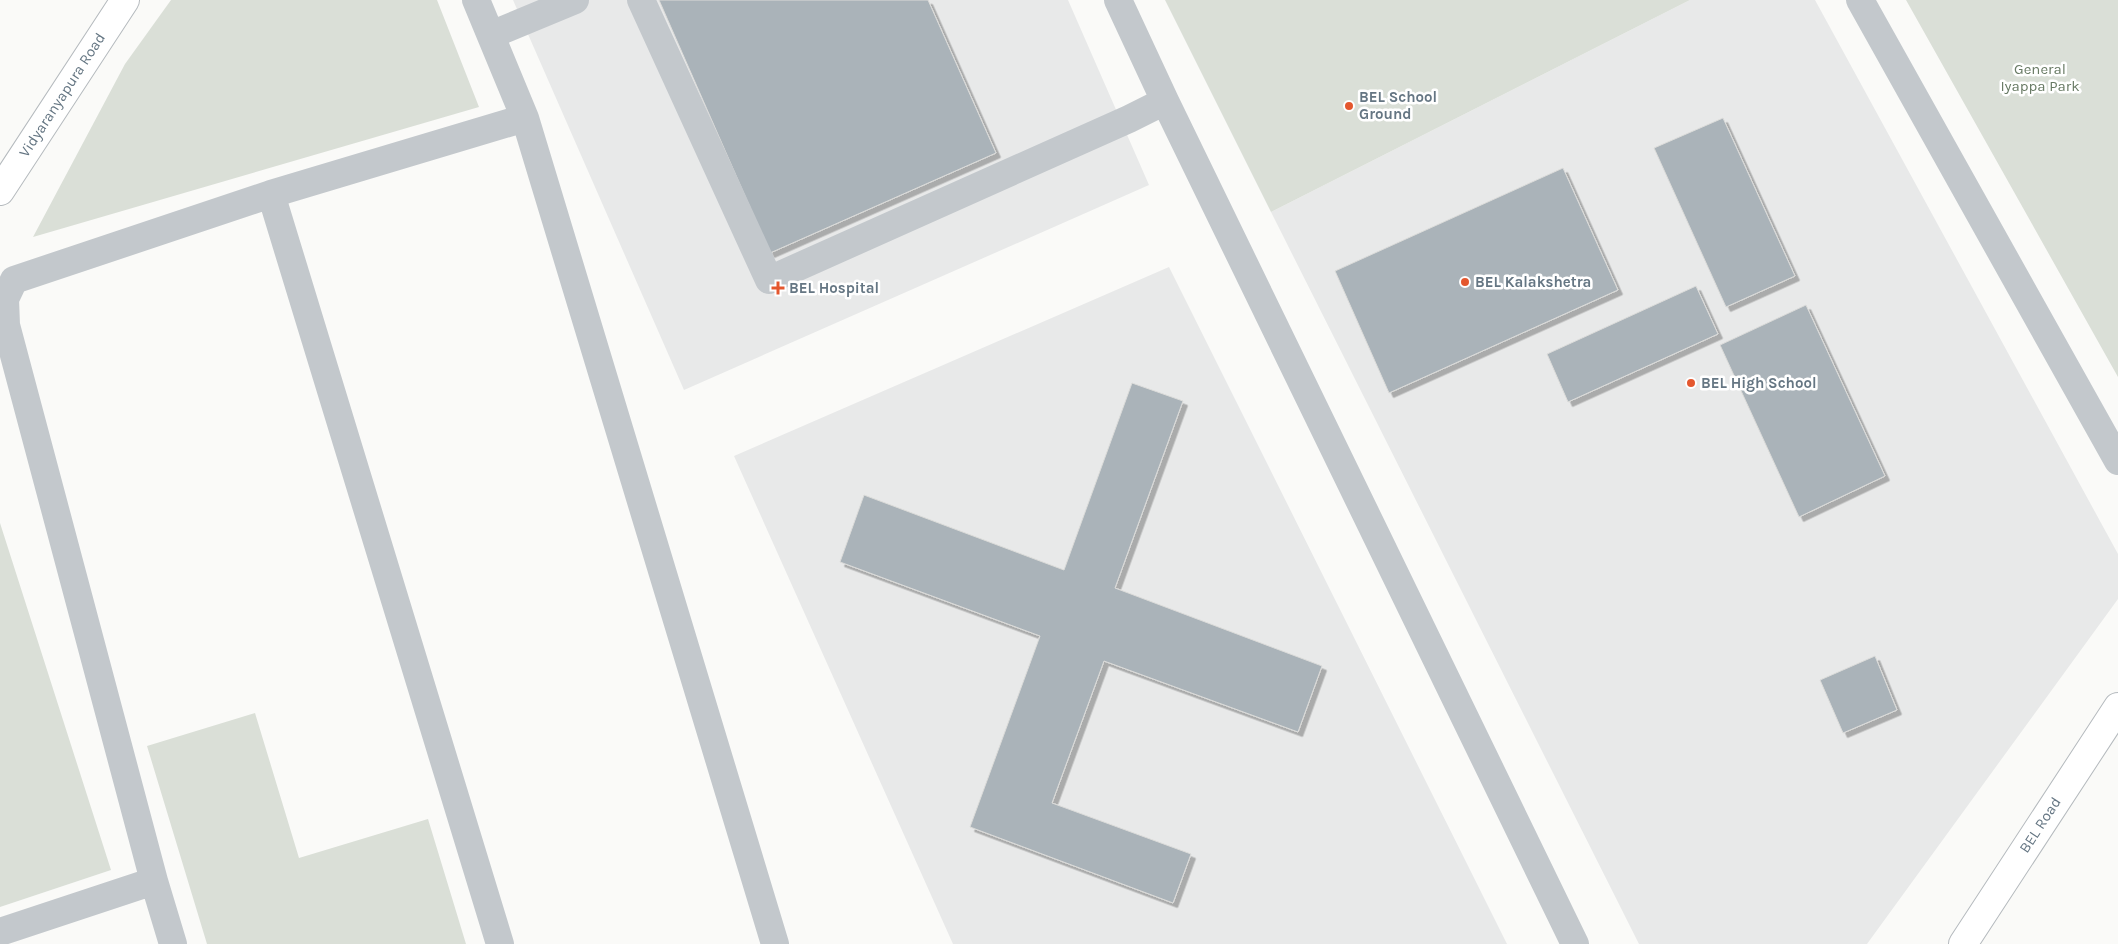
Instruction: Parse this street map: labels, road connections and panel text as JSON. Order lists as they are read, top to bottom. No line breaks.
{"streets":{"main road":["Vidyaranyapura Road","BEL Road"]},"parks":["General Iyappa Park"],"places":{"other":["BEL School Ground","BEL Kalakshetra","BEL High School"],"health":["BEL Hospital"]}}
